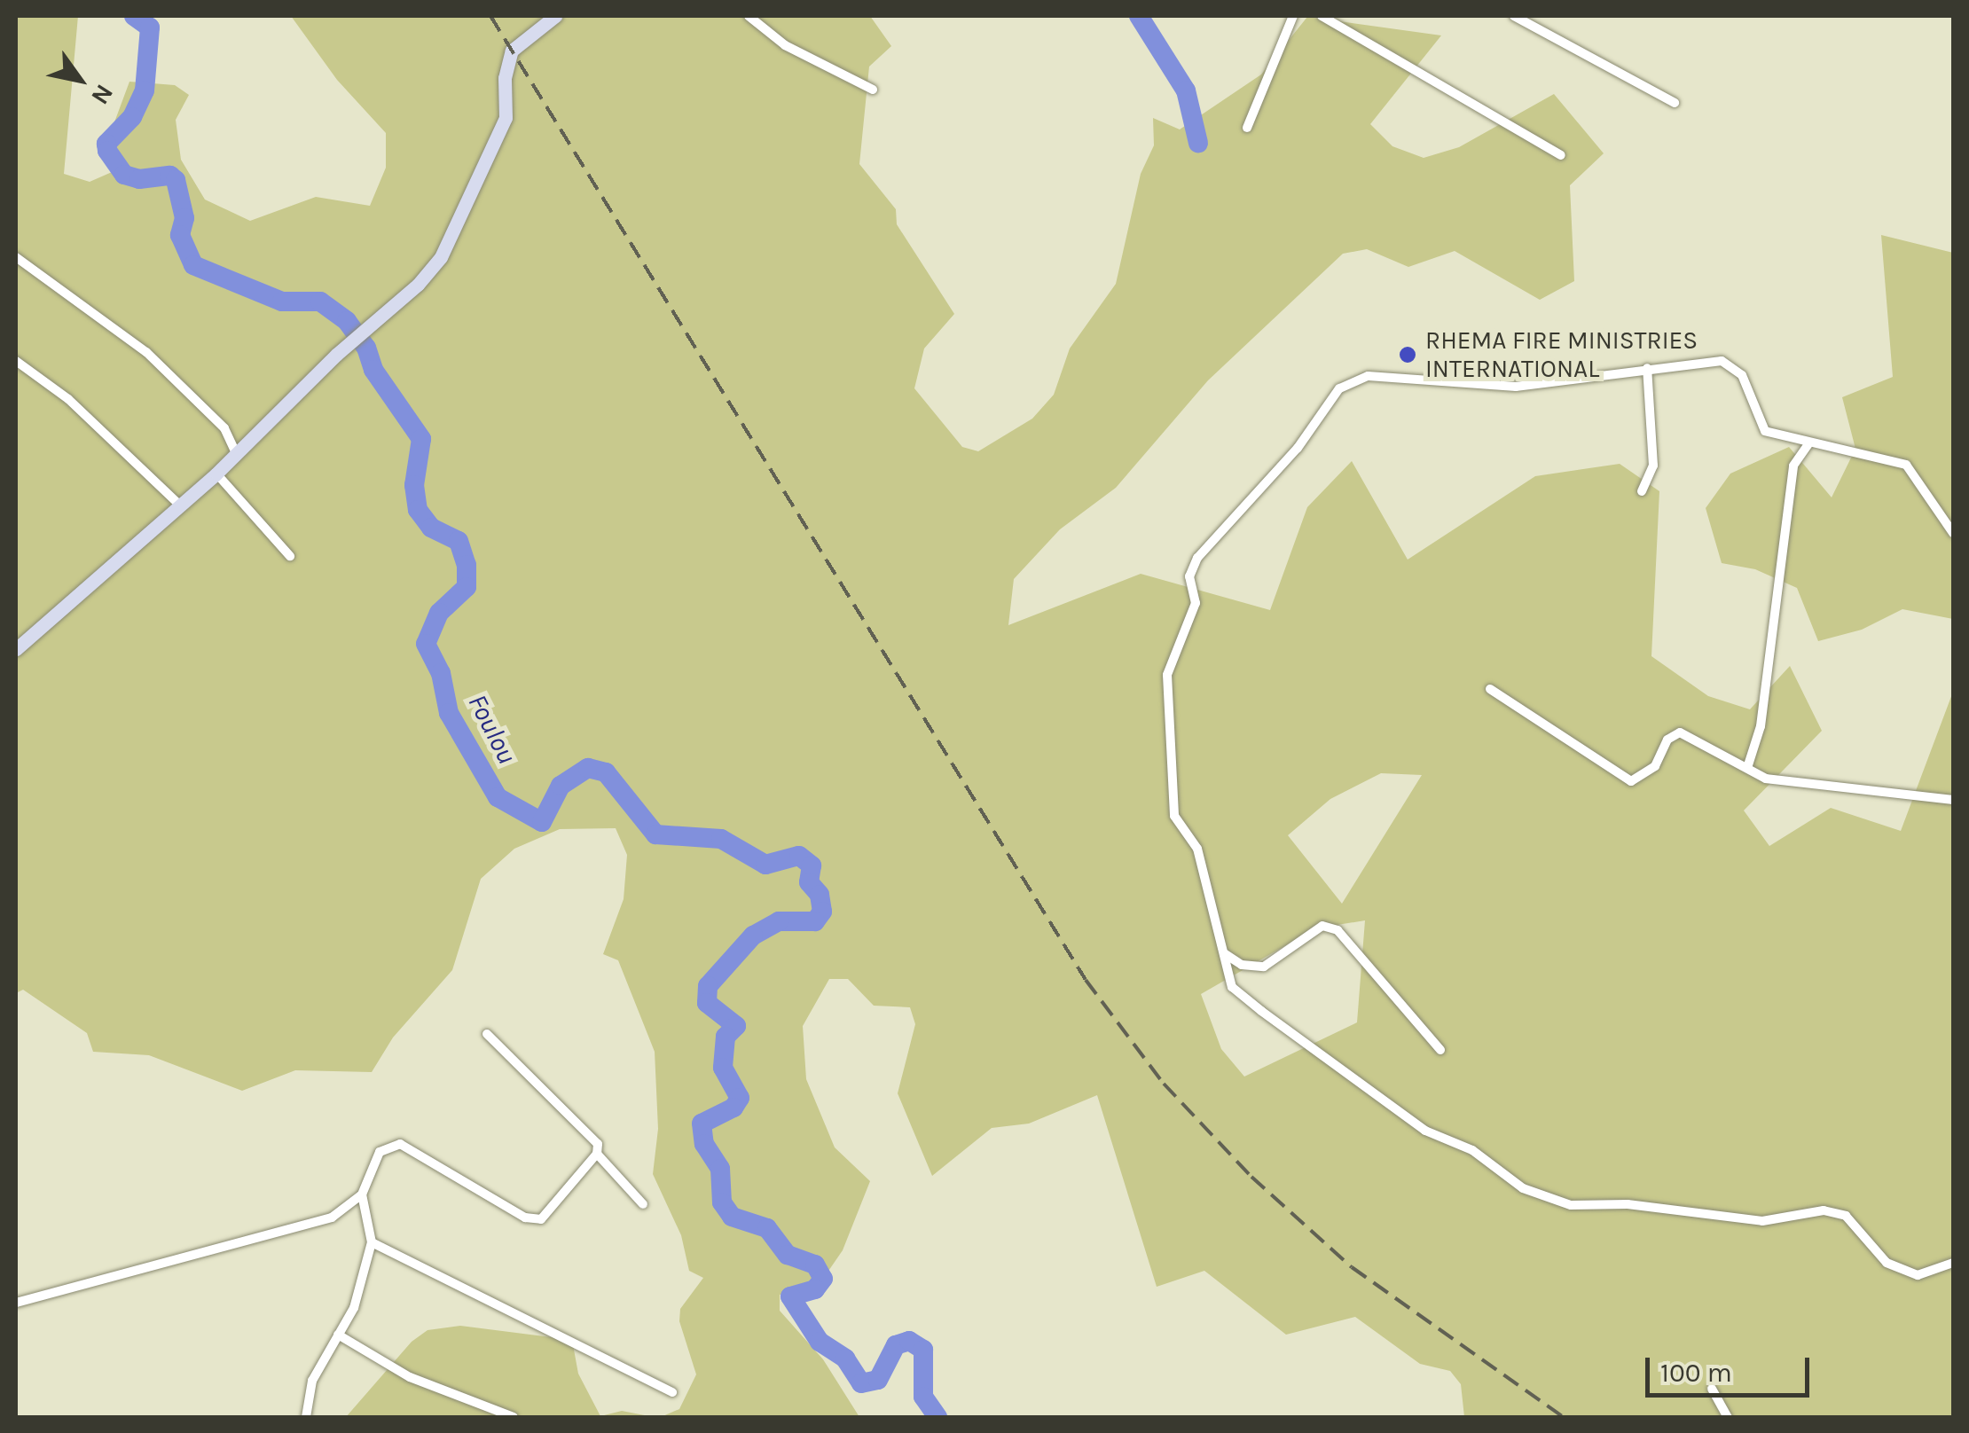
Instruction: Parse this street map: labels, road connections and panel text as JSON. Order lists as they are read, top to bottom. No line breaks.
{"water":["Foulou"],"places":["RHEMA FIRE MINISTRIES INTERNATIONAL"],"scale_bar":"100 m","north":"bottom right"}
